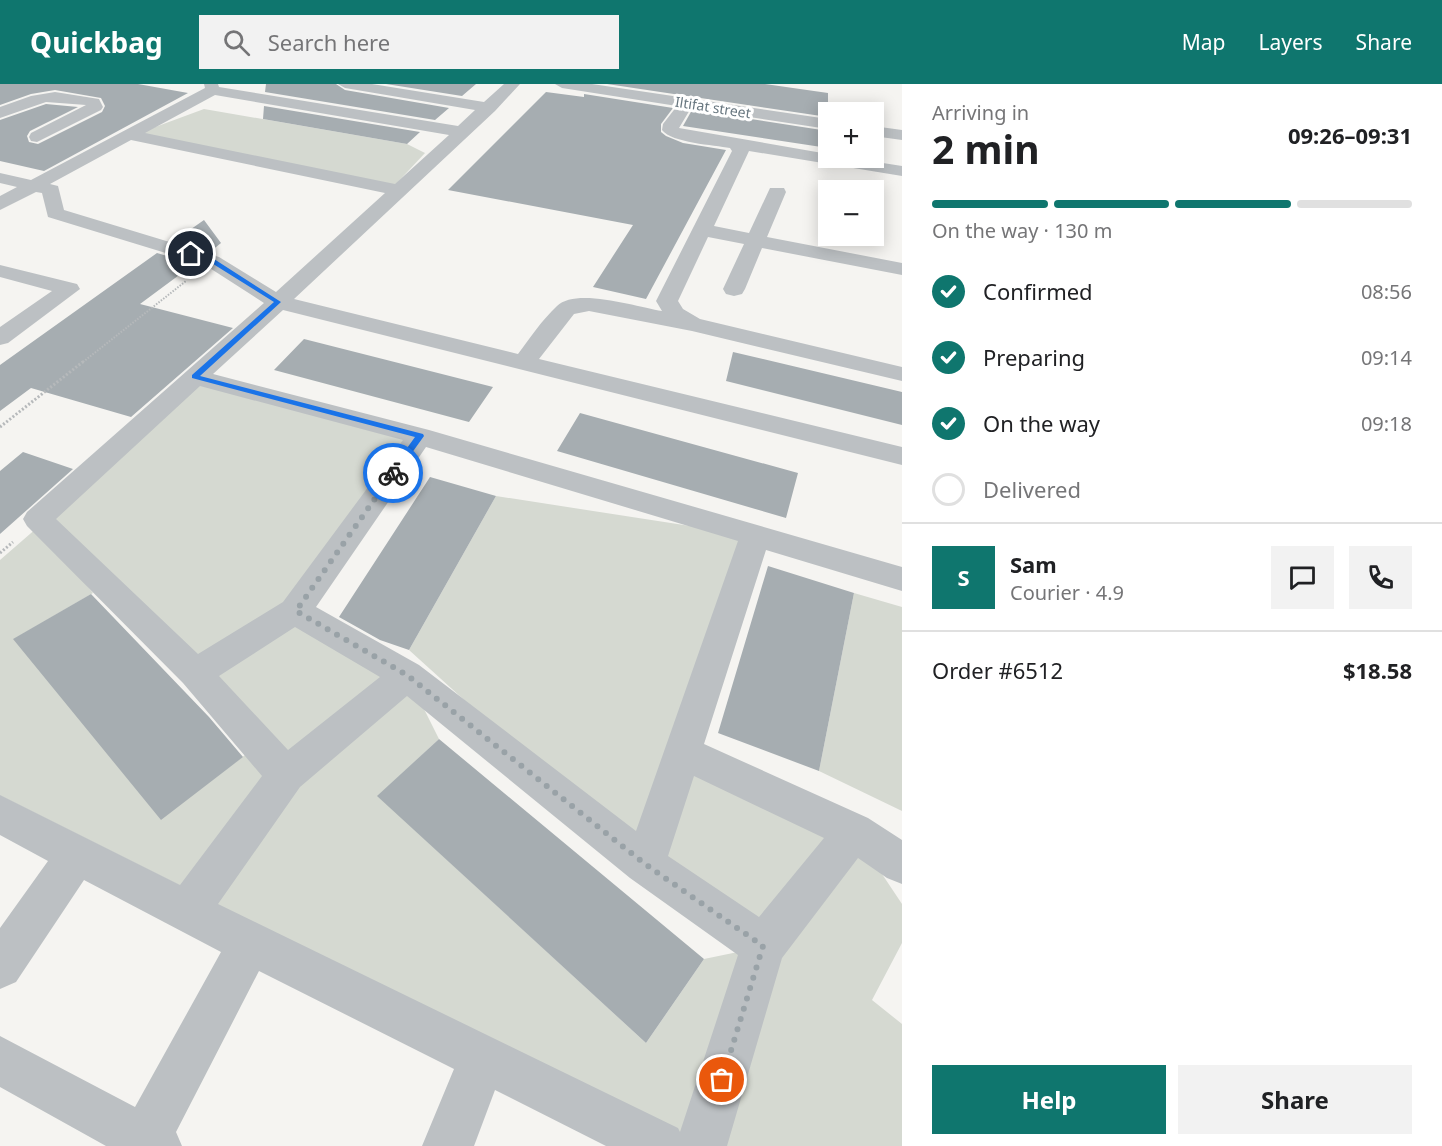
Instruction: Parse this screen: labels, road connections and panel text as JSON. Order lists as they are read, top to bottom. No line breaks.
{"streets":{"street":["Iltifаt street"]},"page":{"header":"Quickbag","search":"Search here","nav":["Map","Layers","Share"],"heading":["2 min","Arriving in","09:26–09:31"],"panel":["Sam","Courier · 4.9","Order #6512","$18.58"],"map_buttons":["+","−"],"bar":"On the way · 130 m","list":[["Confirmed","08:56"],["Preparing","09:14"],["On the way","09:18"],"Delivered"],"round":"S","buttons":["Help","Share"]}}
